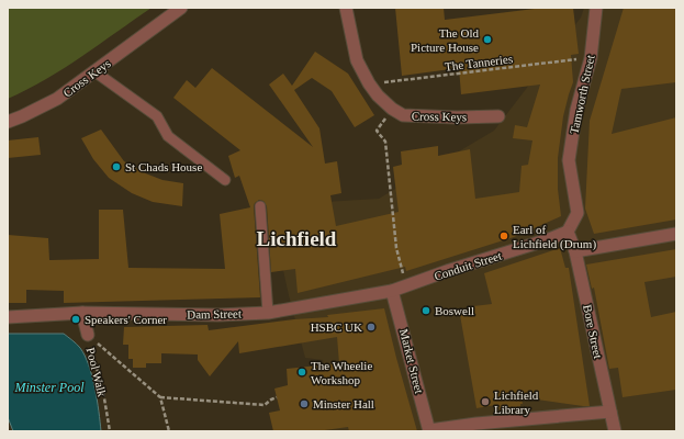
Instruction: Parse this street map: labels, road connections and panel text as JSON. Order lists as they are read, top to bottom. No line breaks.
{"streets":{"street":["Cross Keys","Tamworth Street","Conduit Street","Dam Street","Bore Street","Market Street","Pool Walk"],"path":["The Tanneries"]},"crossings":[["The Tanneries","Cross Keys"],["The Tanneries","Tamworth Street"],["Tamworth Street","Conduit Street"],["Tamworth Street","Bore Street"],["Conduit Street","Dam Street"],["Conduit Street","Bore Street"],["Conduit Street","Market Street"],["Dam Street","Market Street"],["Dam Street","Pool Walk"]],"districts":["Lichfield"],"water":["Minster Pool"],"places":["The Old Picture House","St Chads House","Earl of Lichfield (Drum)","Boswell","Speakers' Corner","HSBC UK","The Wheelie Workshop","Lichfield Library","Minster Hall"]}
